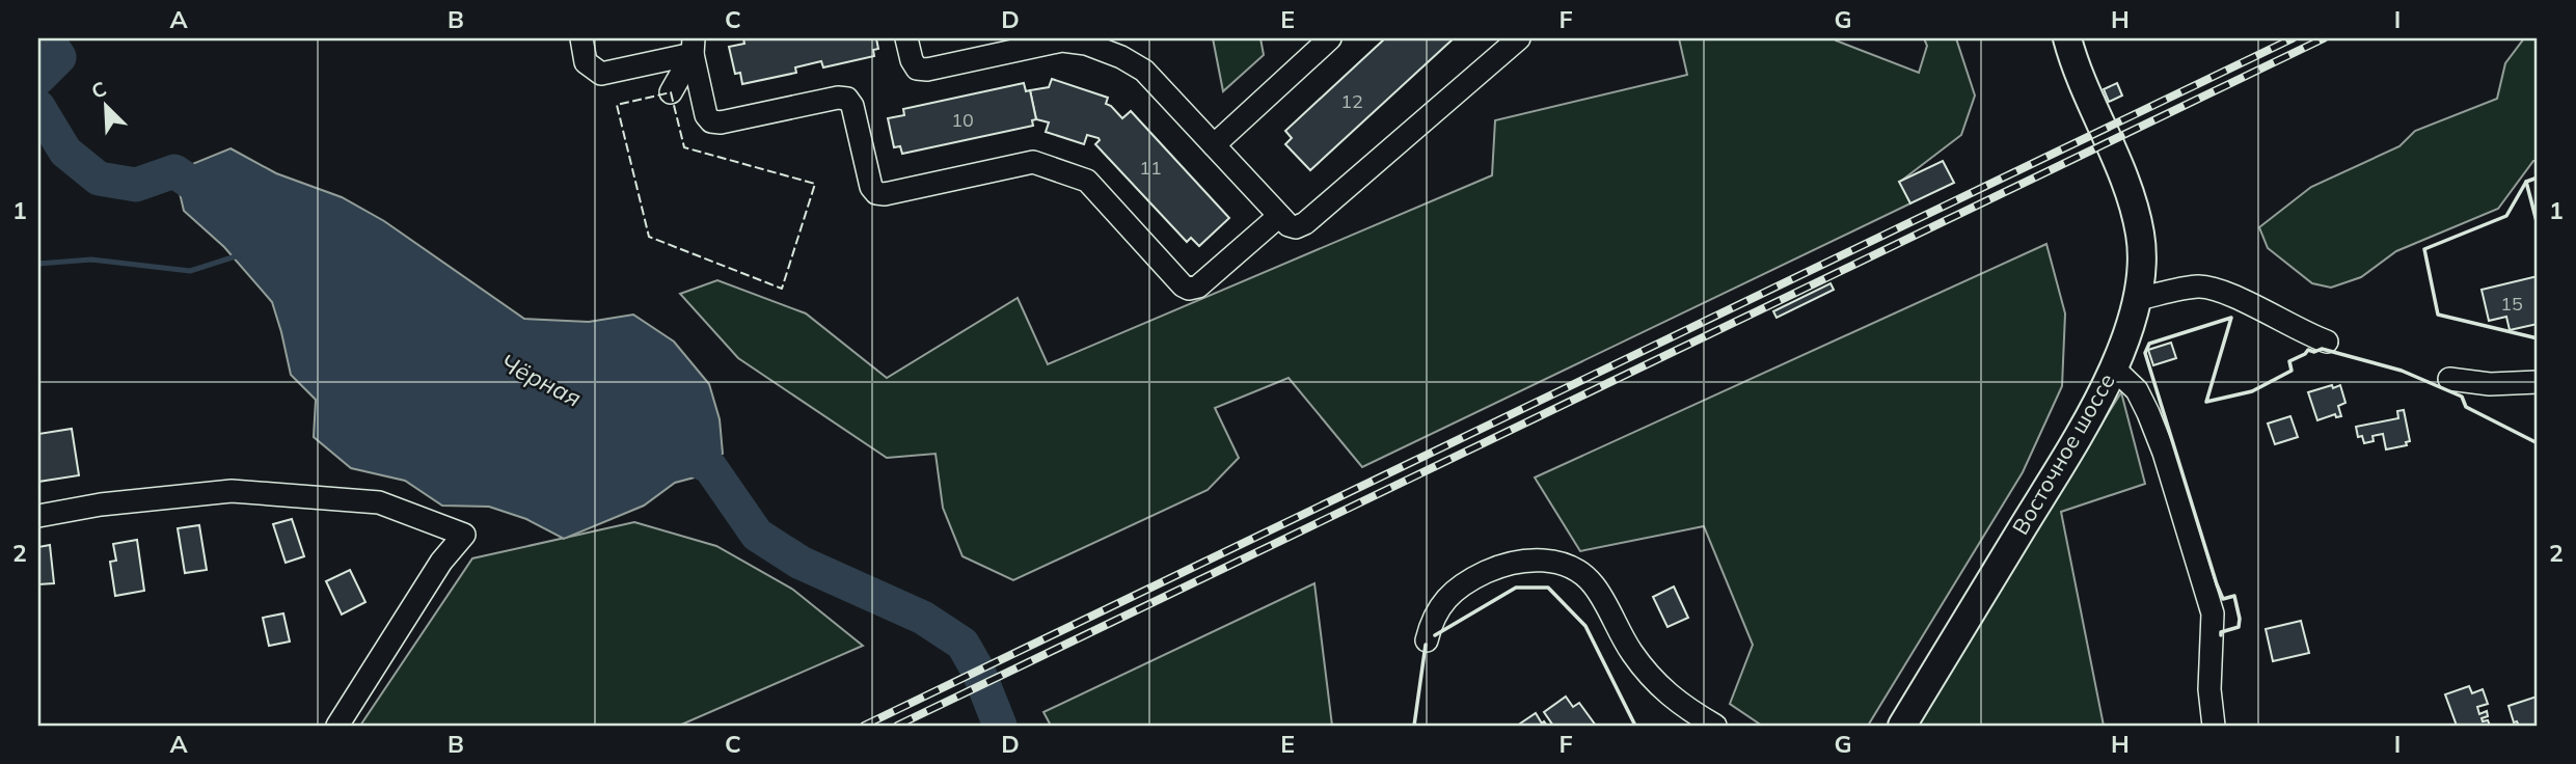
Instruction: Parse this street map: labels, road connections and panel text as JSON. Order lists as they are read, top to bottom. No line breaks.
{"streets":{"main road":["Восточное шоссе"]},"water":["Чёрная"],"house_numbers":["12","10","11","15"],"north":"top left","grid":{"columns":["A","B","C","D","E","F","G","H","I"],"rows":["1","2"]}}
